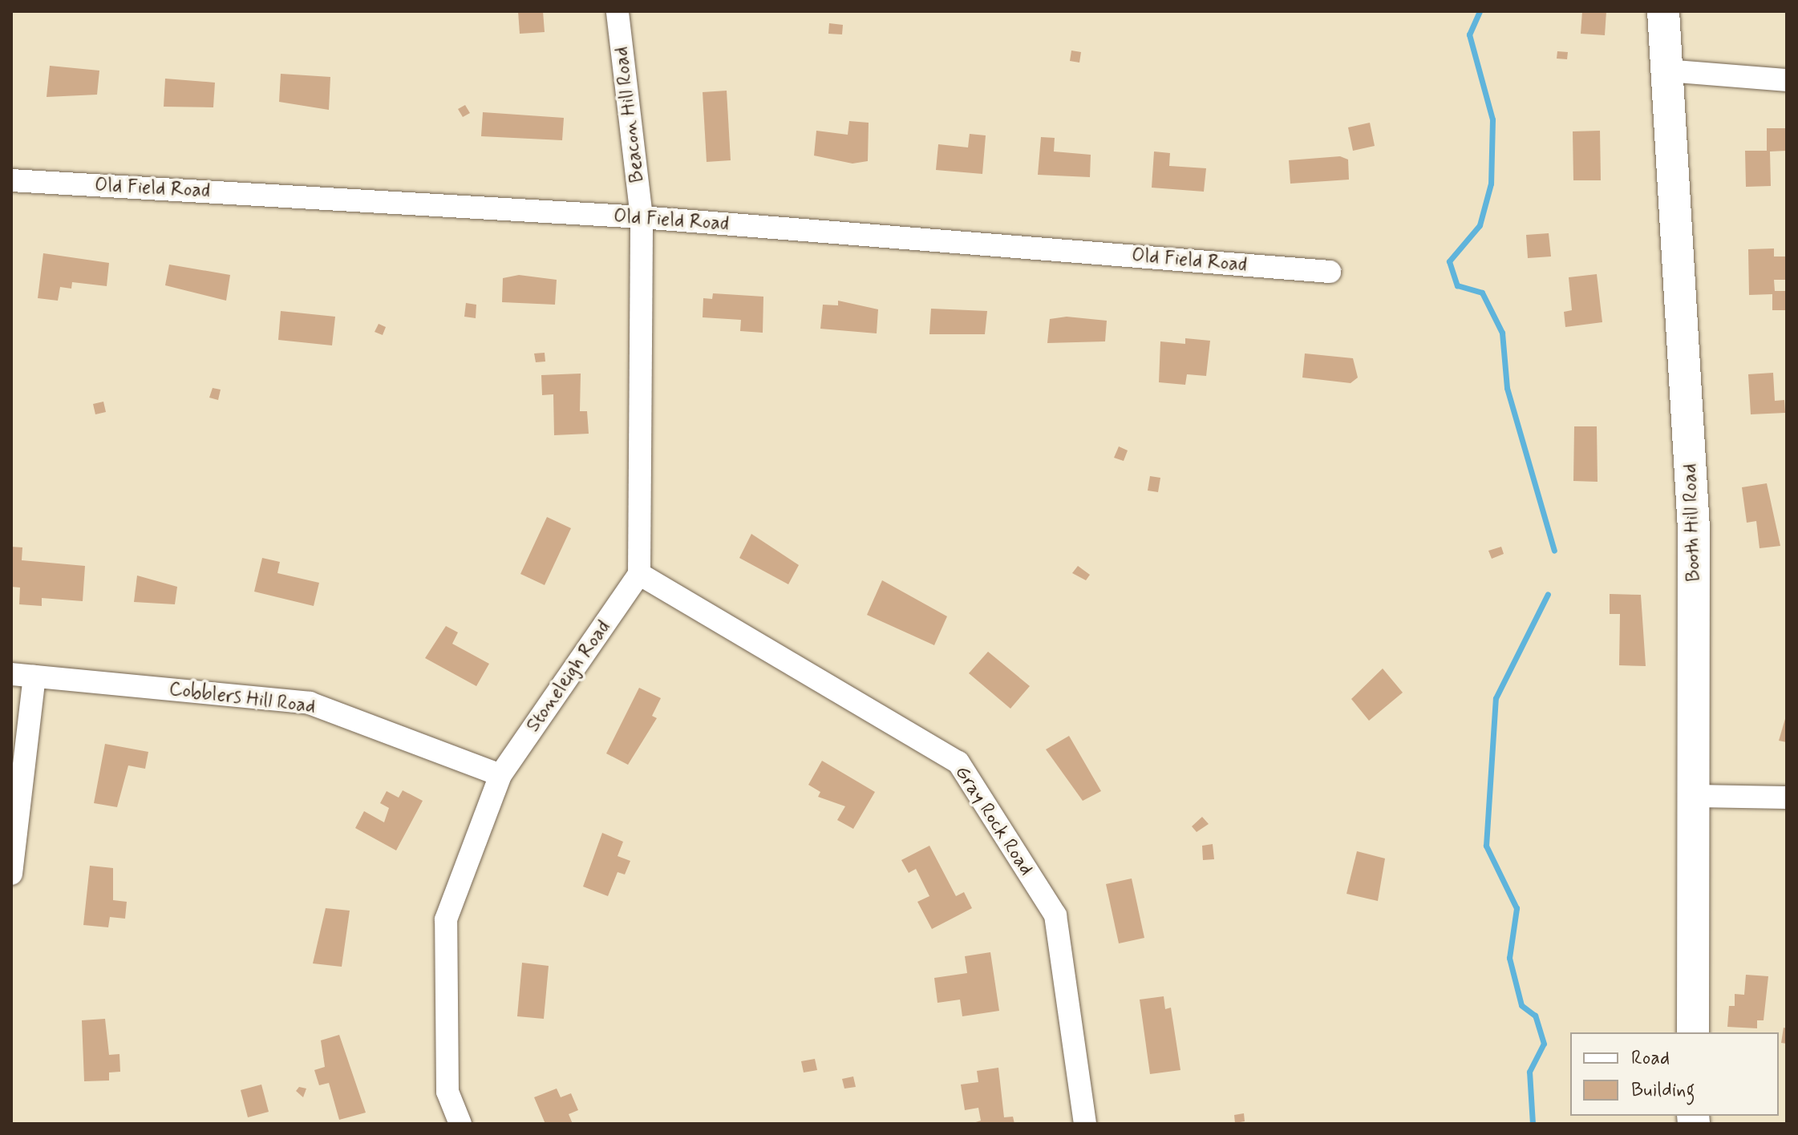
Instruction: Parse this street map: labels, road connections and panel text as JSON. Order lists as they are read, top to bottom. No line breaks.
{"streets":{"street":["Beacon Hill Road","Old Field Road","Booth Hill Road","Stoneleigh Road","Cobblers Hill Road","Gray Rock Road"]},"crossings":[["Beacon Hill Road","Old Field Road"],["Stoneleigh Road","Cobblers Hill Road"],["Stoneleigh Road","Gray Rock Road"]],"legend":["Road","Building"]}
